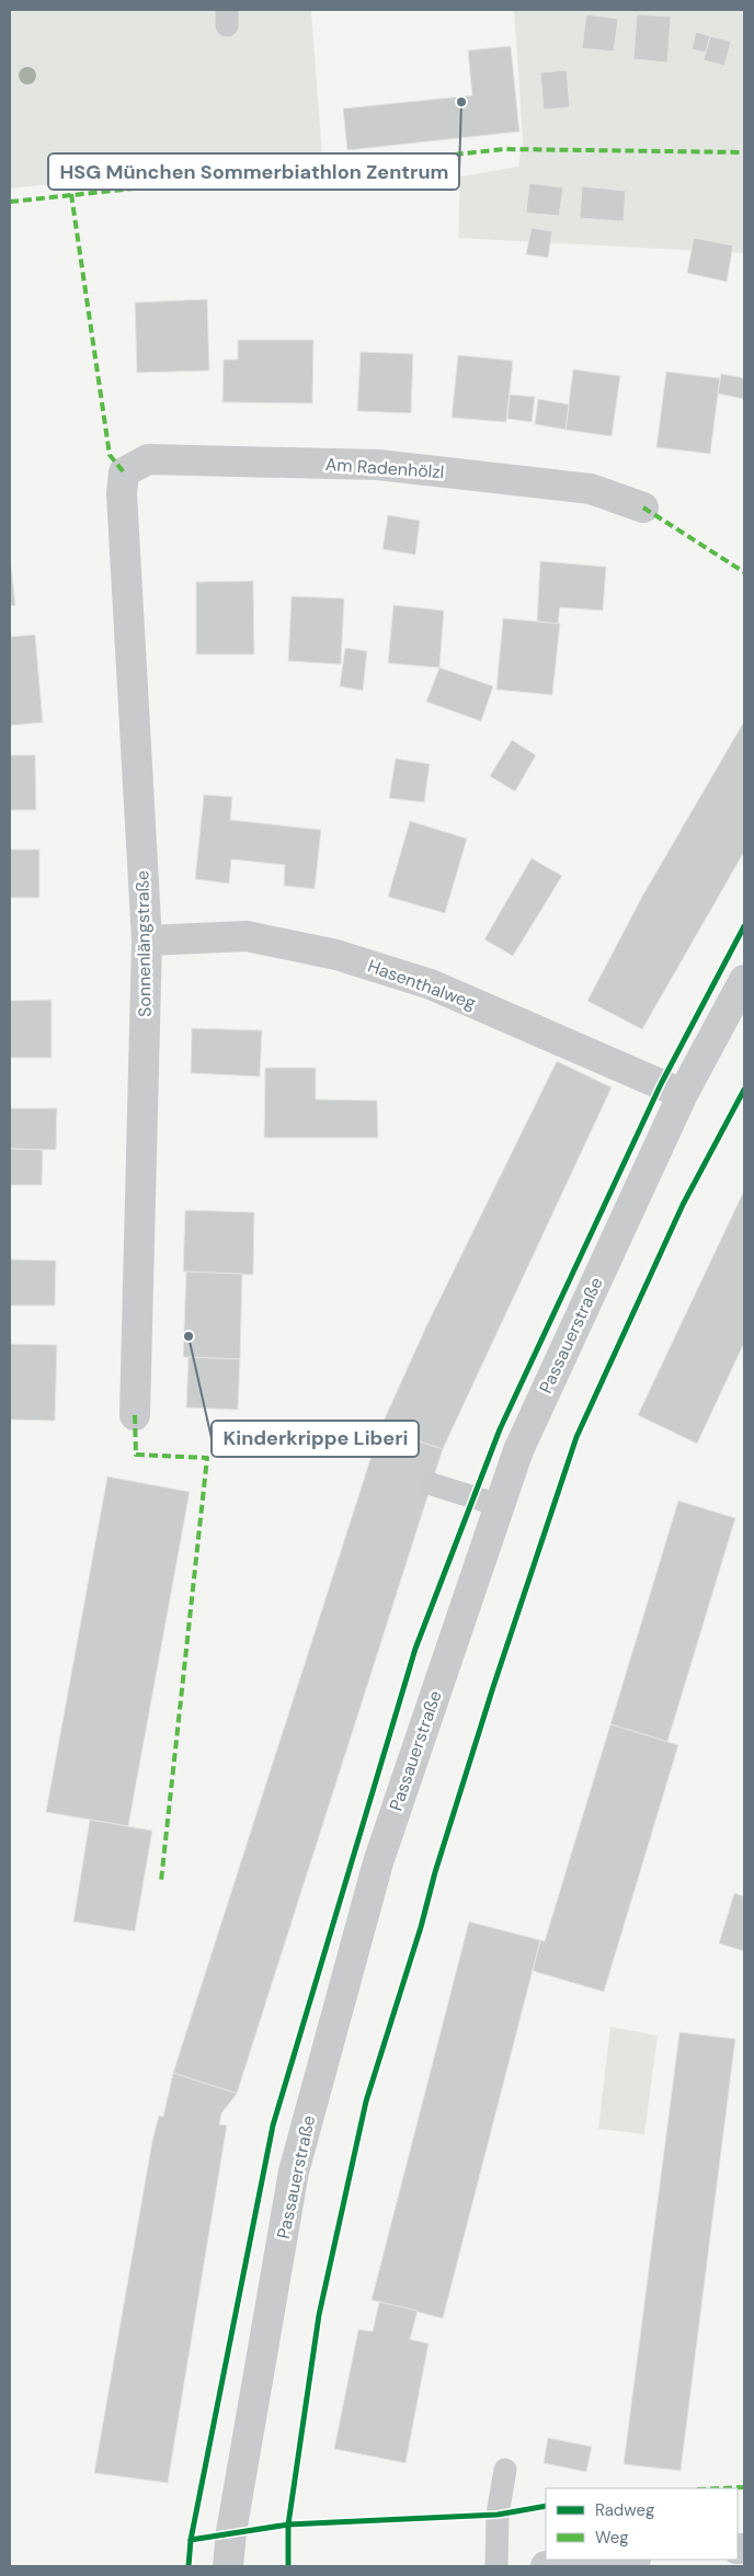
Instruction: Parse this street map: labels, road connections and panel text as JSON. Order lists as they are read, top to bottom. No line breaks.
{"streets":{"street":["Am Radenhölzl","Sonnenlängstraße","Hasenthalweg","Passauerstraße"]},"crossings":[["Am Radenhölzl","Sonnenlängstraße"],["Sonnenlängstraße","Hasenthalweg"],["Hasenthalweg","Passauerstraße"]],"places":["HSG München Sommerbiathlon Zentrum","Kinderkrippe Liberi"],"legend":["Radweg","Weg"]}
